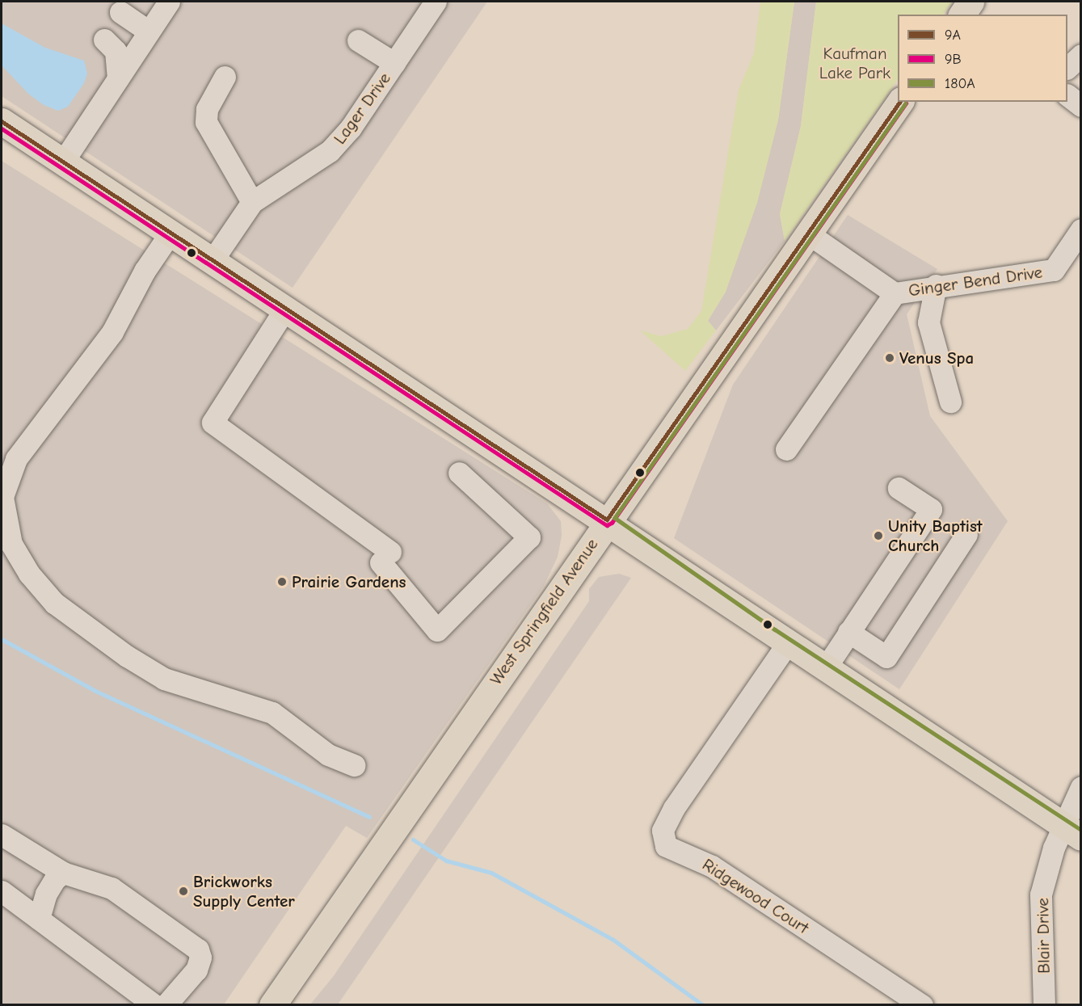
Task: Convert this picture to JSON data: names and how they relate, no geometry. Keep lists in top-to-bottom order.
{
  "streets": {
    "main road": ["West Springfield Avenue"],
    "street": [
      "Lager Drive",
      "Ginger Bend Drive",
      "Ridgewood Court",
      "Blair Drive"
    ]
  },
  "crossings": [
    ["Ginger Bend Drive", "West Springfield Avenue"]
  ],
  "parks": ["Kaufman Lake Park"],
  "places": [
    "Venus Spa",
    "Unity Baptist Church",
    "Prairie Gardens",
    "Brickworks Supply Center"
  ],
  "lines": ["transit line 9A", "transit line 9B", "transit line 180A"],
  "legend": ["9A", "9B", "180A"]
}
